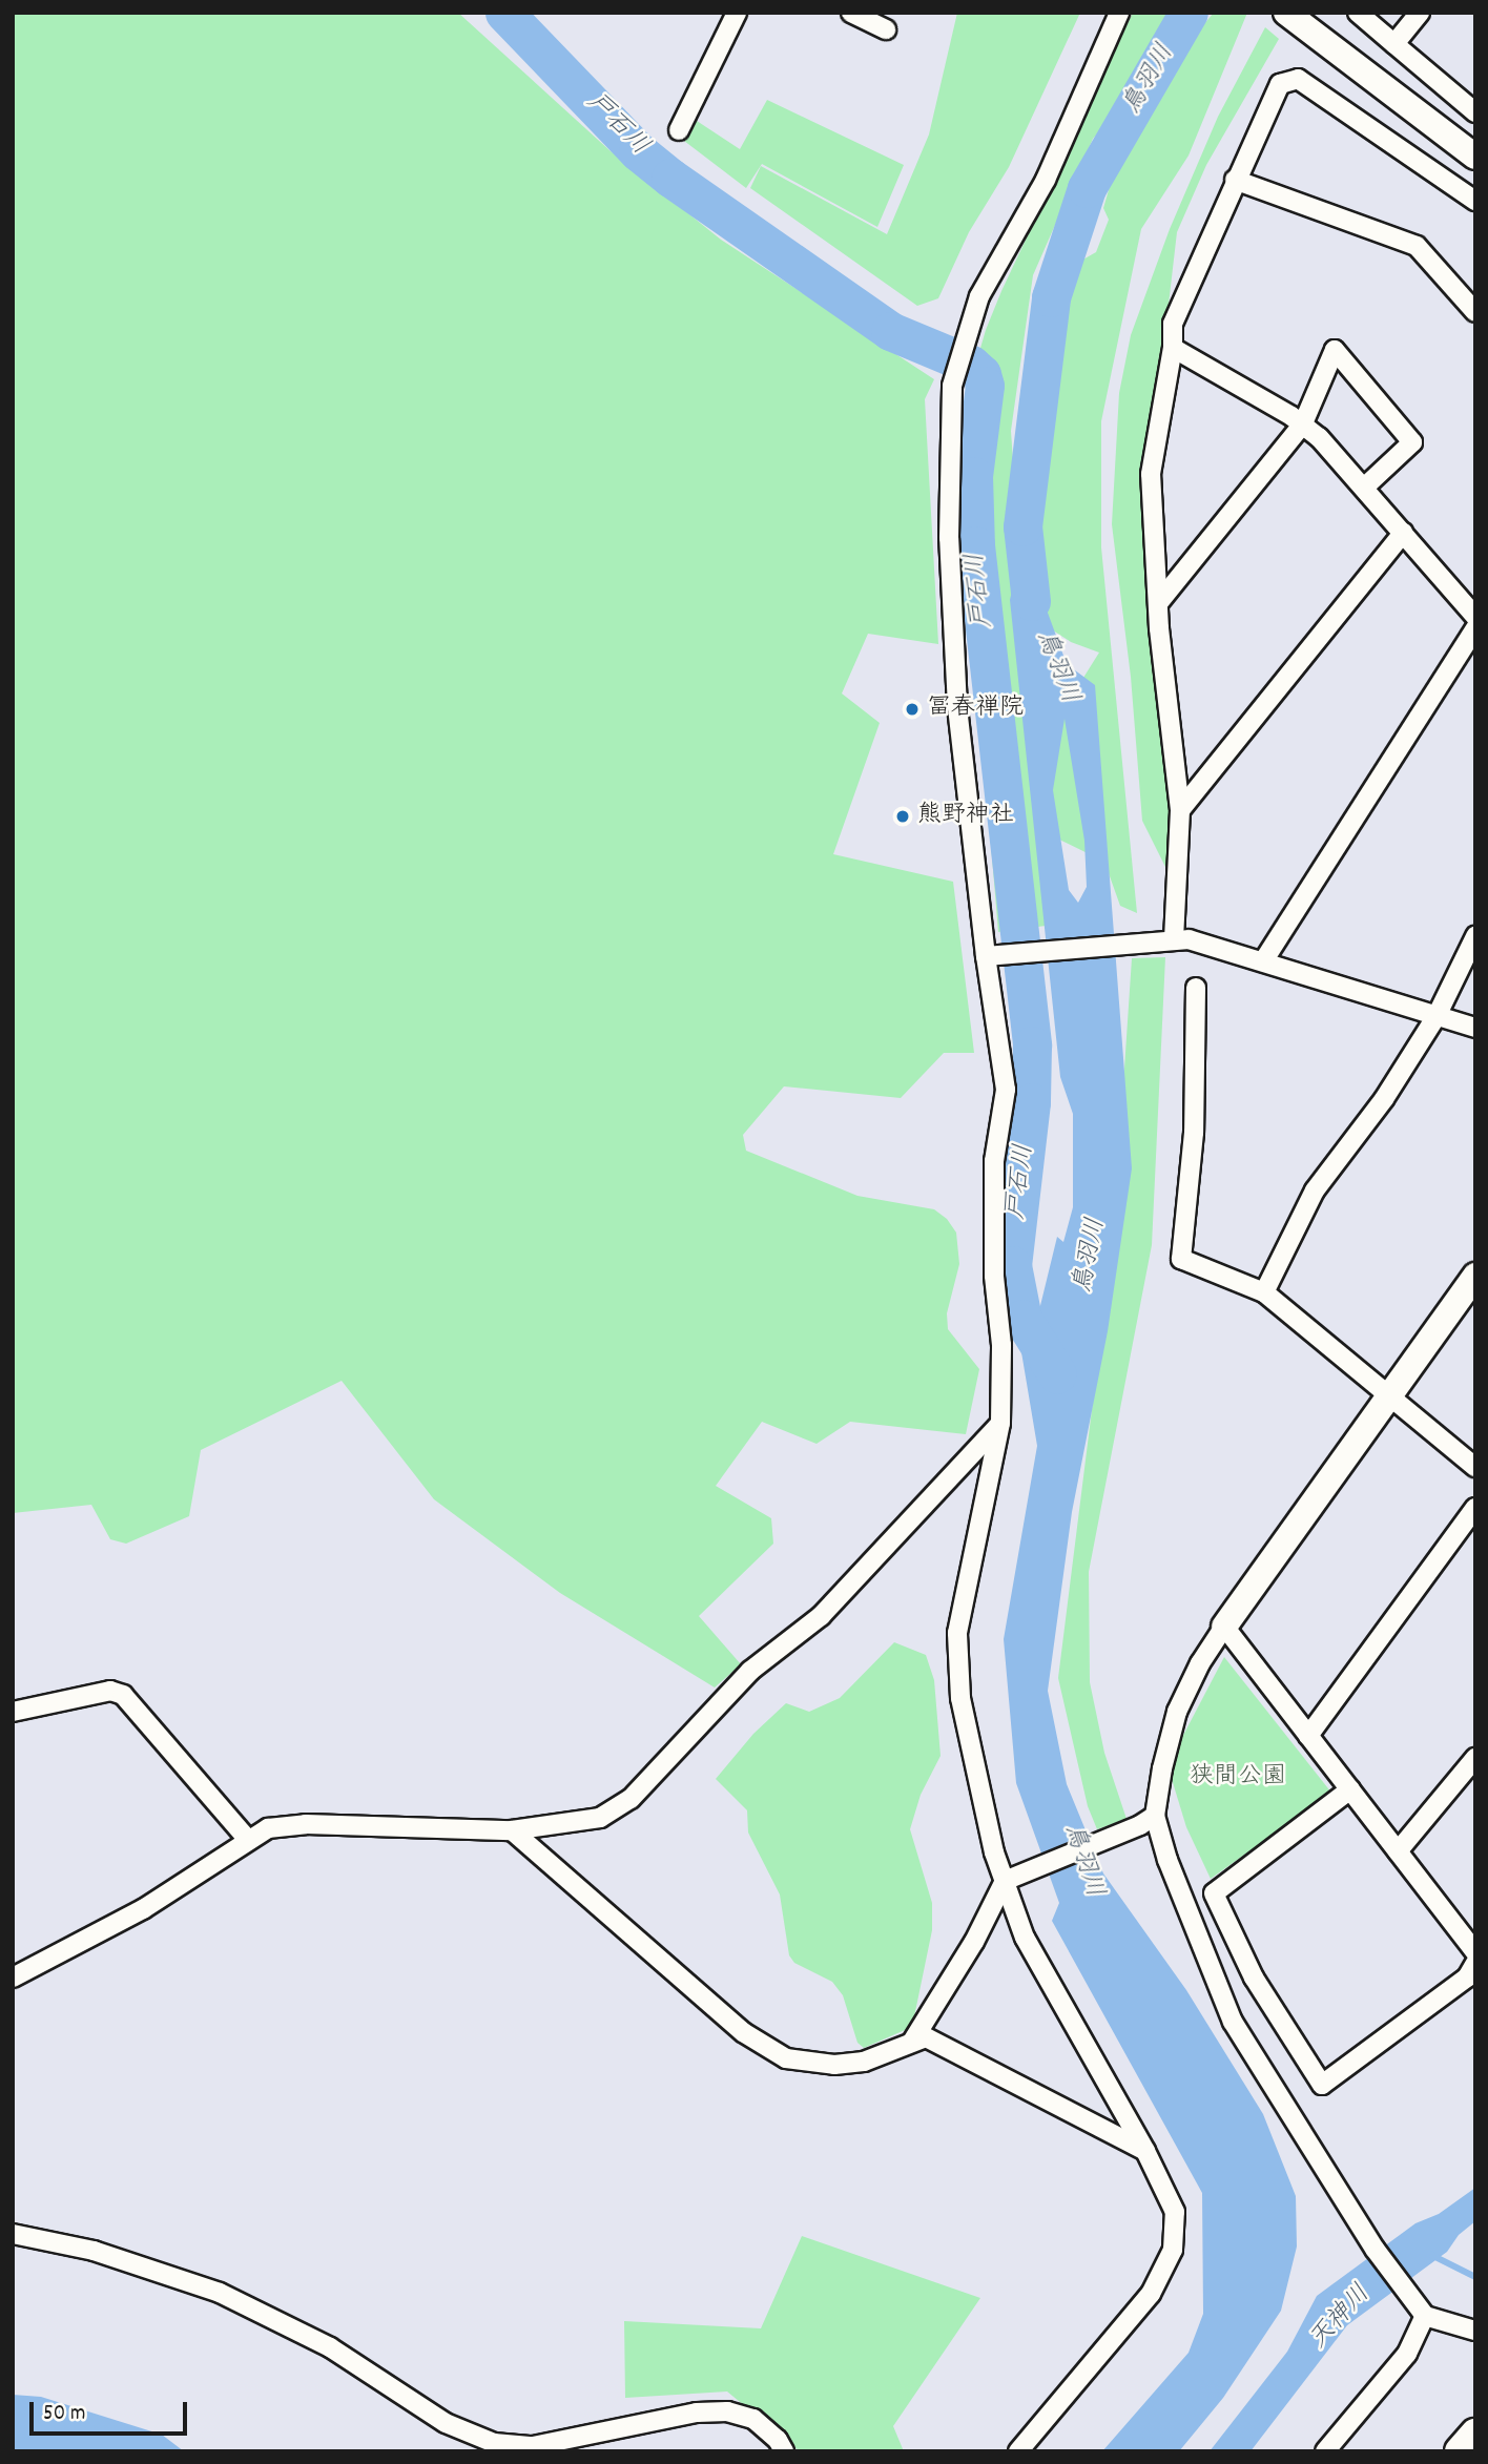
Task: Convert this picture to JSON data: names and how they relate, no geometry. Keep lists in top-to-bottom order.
{
  "water": ["鳥羽川", "戸石川", "天神川"],
  "parks": ["狭間公園"],
  "places": ["冨春禅院", "熊野神社"],
  "scale_bar": "50 m"
}
